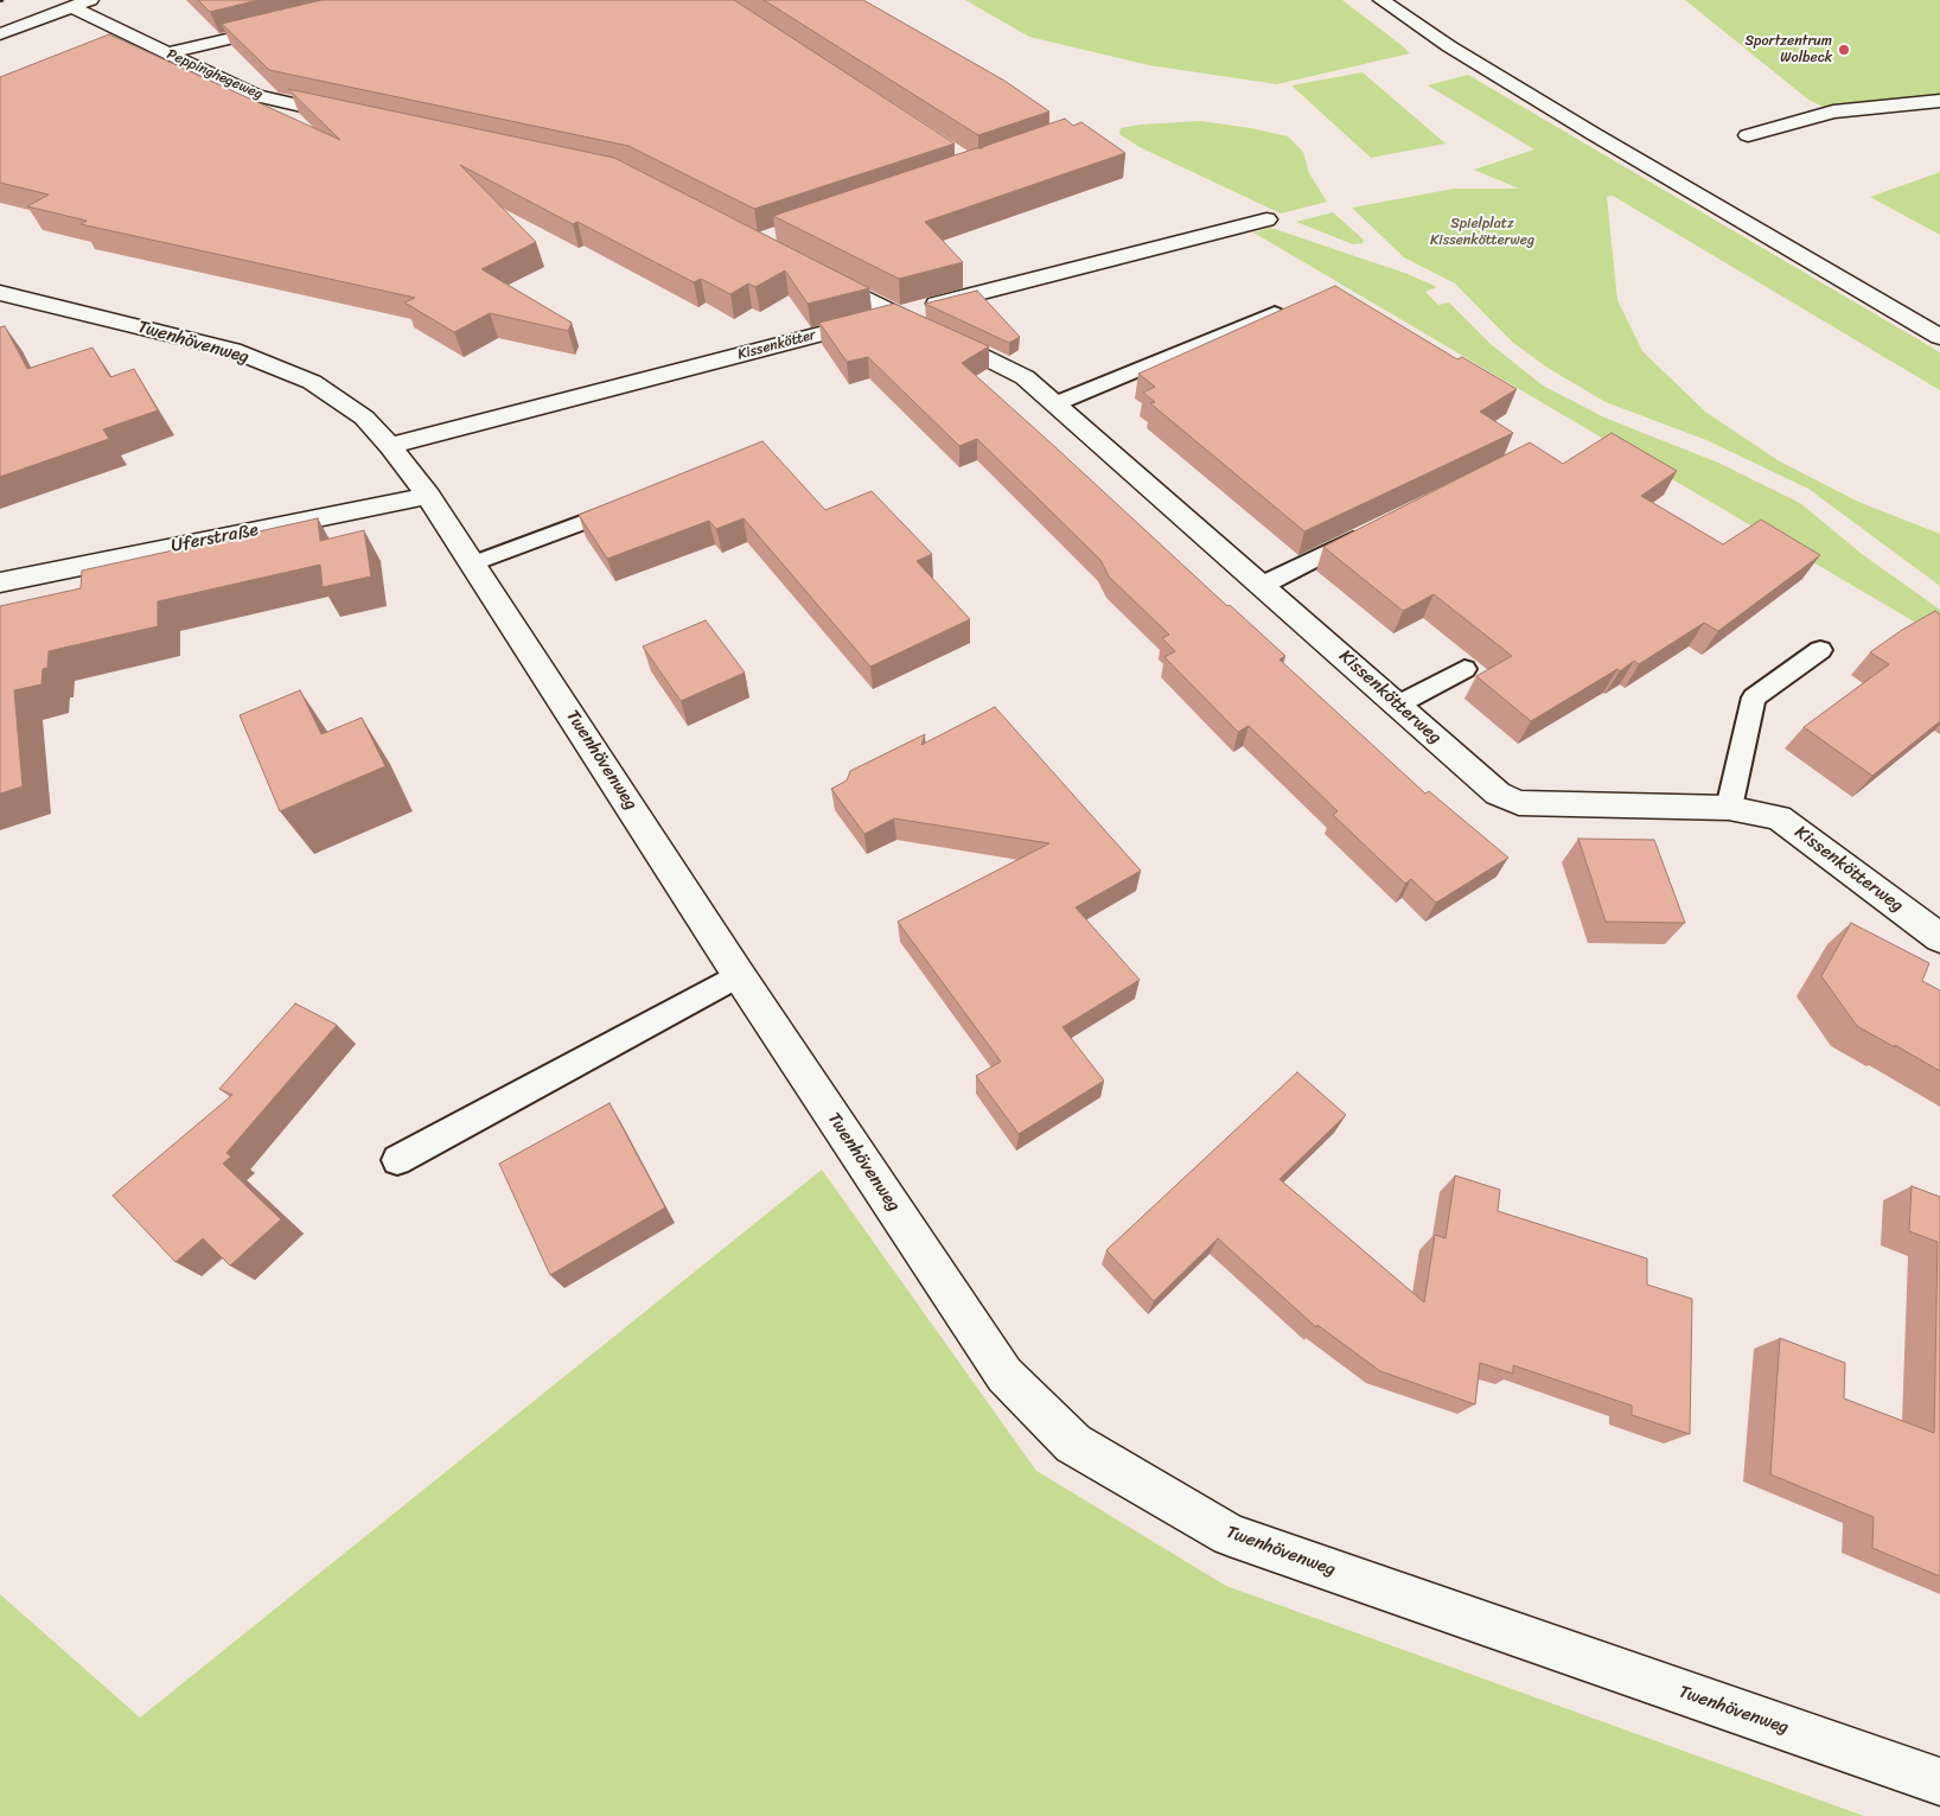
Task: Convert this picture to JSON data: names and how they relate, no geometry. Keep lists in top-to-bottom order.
{
  "streets": {
    "street": [
      "Peppinghegeweg",
      "Twenhövenweg",
      "Kissenkötter",
      "Uferstraße",
      "Kissenkötterweg"
    ]
  },
  "crossings": [
    ["Twenhövenweg", "Kissenkötter"],
    ["Twenhövenweg", "Uferstraße"],
    ["Kissenkötter", "Kissenkötterweg"]
  ],
  "parks": ["Spielplatz Kissenkötterweg"],
  "places": ["Sportzentrum Wolbeck"]
}
